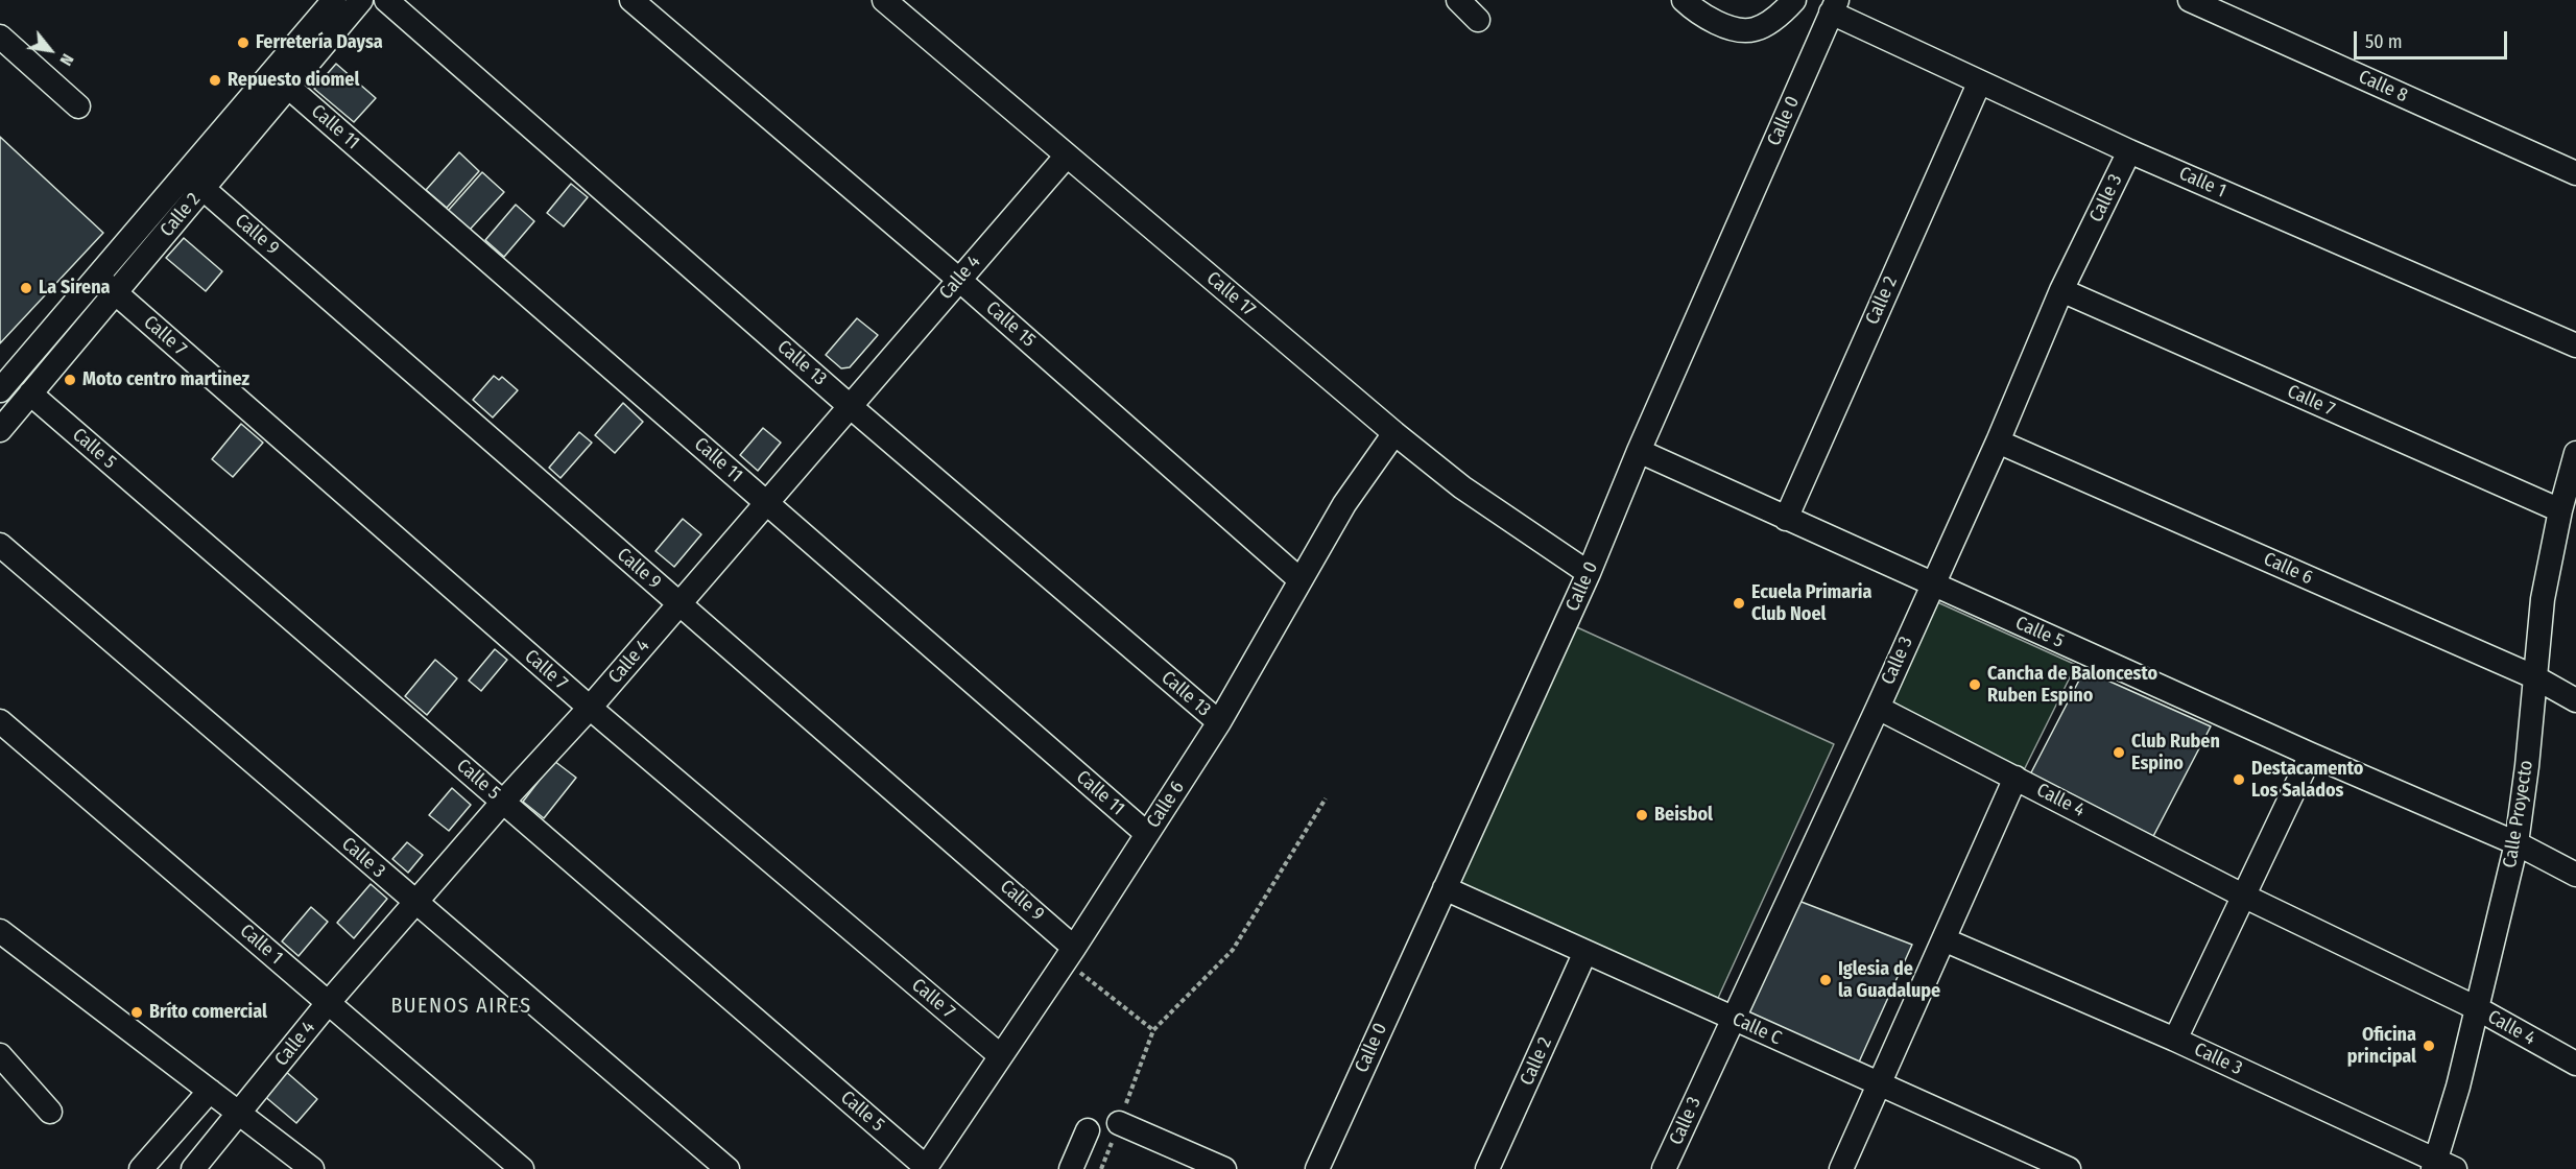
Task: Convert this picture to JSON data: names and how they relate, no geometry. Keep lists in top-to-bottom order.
{
  "streets": {
    "street": [
      "Calle 8",
      "Calle 0",
      "Calle 11",
      "Calle 1",
      "Calle 3",
      "Calle 2",
      "Calle 9",
      "Calle 4",
      "Calle 17",
      "Calle 15",
      "Calle 7",
      "Calle 13",
      "Calle 5",
      "Calle 6",
      "Calle Proyecto",
      "Calle C"
    ]
  },
  "crossings": [
    ["Calle 0", "Calle 1"],
    ["Calle 0", "Calle 17"],
    ["Calle 0", "Calle 5"],
    ["Calle 0", "Calle C"],
    ["Calle 11", "Calle 2"],
    ["Calle 11", "Calle 4"],
    ["Calle 11", "Calle 6"],
    ["Calle 1", "Calle 3"],
    ["Calle 1", "Calle 2"],
    ["Calle 1", "Calle 4"],
    ["Calle 3", "Calle 4"],
    ["Calle 3", "Calle 7"],
    ["Calle 3", "Calle 5"],
    ["Calle 3", "Calle 6"],
    ["Calle 3", "Calle Proyecto"],
    ["Calle 3", "Calle C"],
    ["Calle 2", "Calle 9"],
    ["Calle 2", "Calle 7"],
    ["Calle 2", "Calle 5"],
    ["Calle 2", "Calle C"],
    ["Calle 9", "Calle 4"],
    ["Calle 9", "Calle 6"],
    ["Calle 4", "Calle 17"],
    ["Calle 4", "Calle 15"],
    ["Calle 4", "Calle 7"],
    ["Calle 4", "Calle 13"],
    ["Calle 4", "Calle 5"],
    ["Calle 4", "Calle Proyecto"],
    ["Calle 17", "Calle 6"],
    ["Calle 15", "Calle 6"],
    ["Calle 7", "Calle 6"],
    ["Calle 7", "Calle Proyecto"],
    ["Calle 13", "Calle 6"],
    ["Calle 5", "Calle 6"],
    ["Calle 5", "Calle Proyecto"],
    ["Calle 6", "Calle Proyecto"]
  ],
  "districts": ["BUENOS AIRES"],
  "places": [
    "Ferretería Daysa",
    "Repuesto diomel",
    "La Sirena",
    "Moto centro martinez",
    "Ecuela Primaria Club Noel",
    "Cancha de Baloncesto Ruben Espino",
    "Club Ruben Espino",
    "Destacamento Los Salados",
    "Beisbol",
    "Iglesia de la Guadalupe",
    "Bríto comercial",
    "Oficina principal"
  ],
  "scale_bar": "50 m",
  "north": "bottom right"
}
